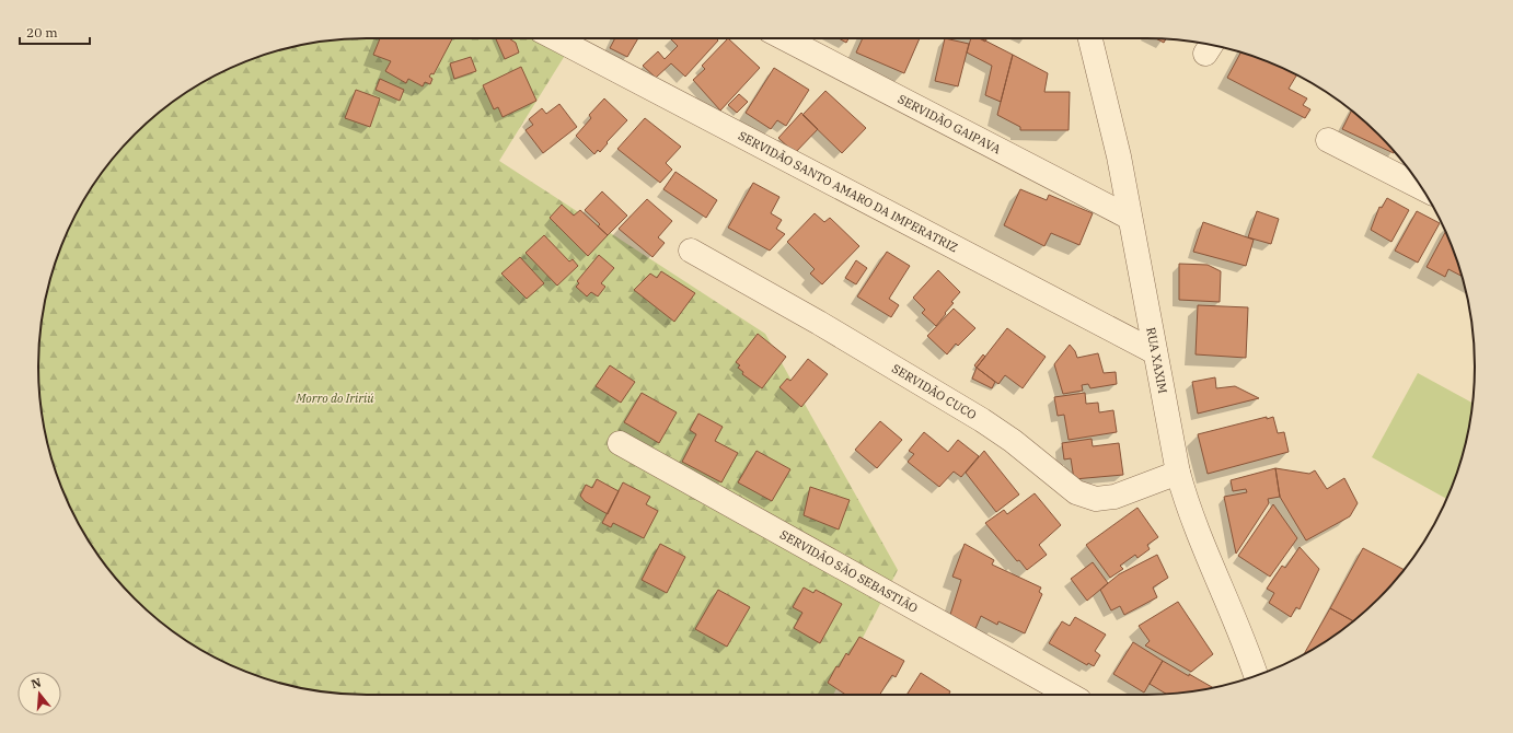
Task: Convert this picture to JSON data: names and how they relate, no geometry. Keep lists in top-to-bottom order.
{
  "streets": {
    "street": [
      "SERVIDÃO GAIPAVA",
      "SERVIDÃO SANTO AMARO DA IMPERATRIZ",
      "RUA XAXIM",
      "SERVIDÃO CUCO",
      "SERVIDÃO SÃO SEBASTIÃO"
    ]
  },
  "crossings": [
    ["SERVIDÃO GAIPAVA", "RUA XAXIM"],
    ["SERVIDÃO SANTO AMARO DA IMPERATRIZ", "RUA XAXIM"],
    ["RUA XAXIM", "SERVIDÃO CUCO"]
  ],
  "parks": ["Morro do Iririú"],
  "scale_bar": "20 m",
  "north": "top"
}
